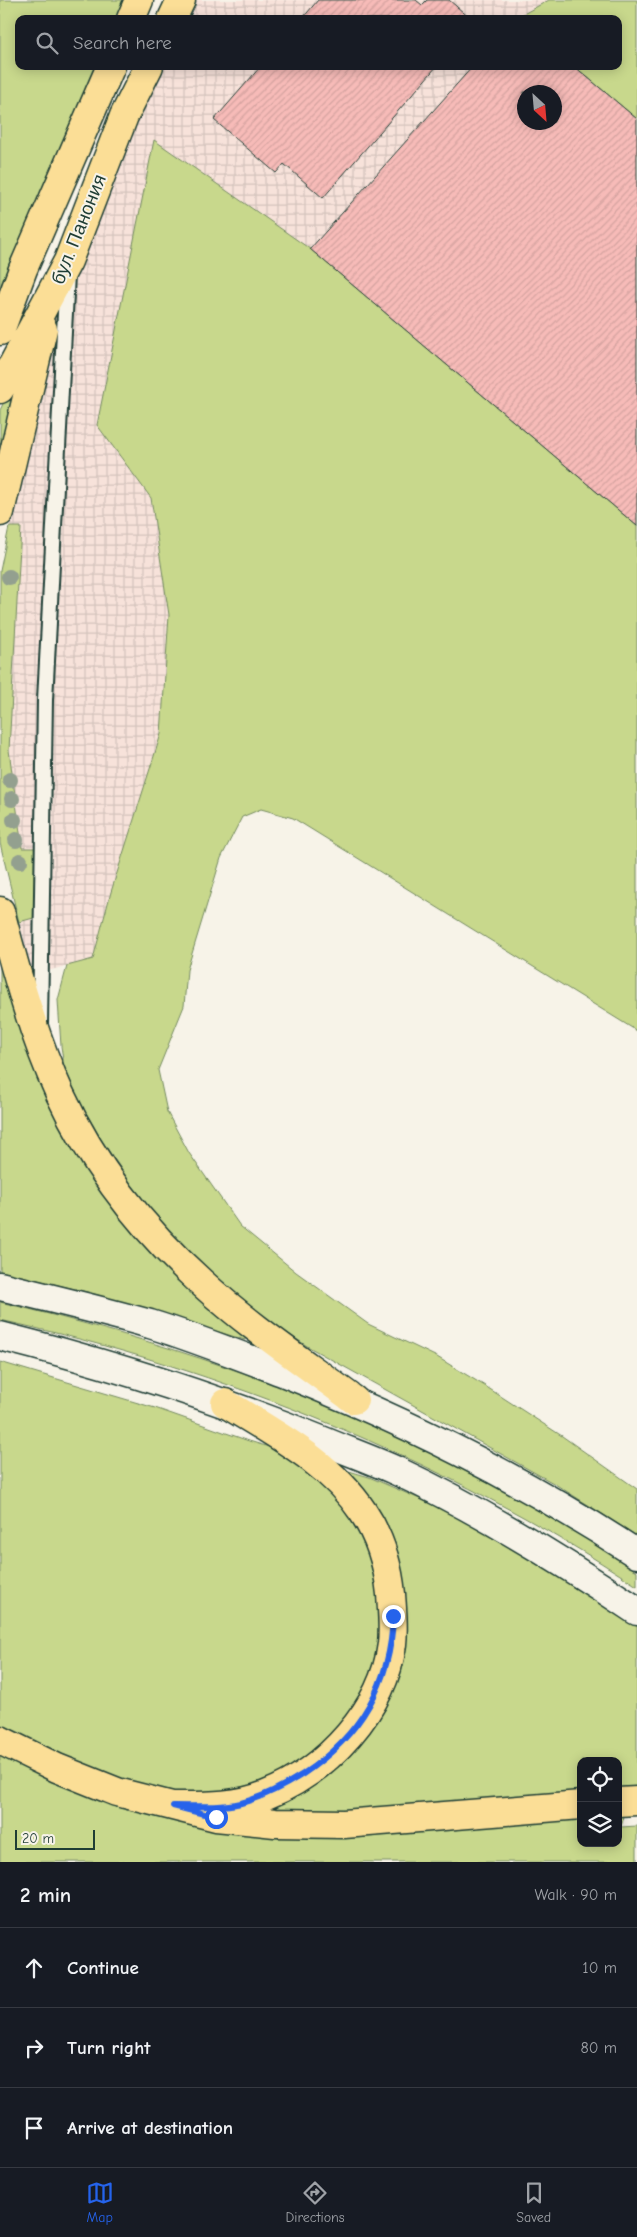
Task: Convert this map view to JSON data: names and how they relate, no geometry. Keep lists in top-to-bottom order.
{
  "streets": {
    "main road": ["бул. Панония"]
  },
  "scale_bar": "20 m",
  "north": "bottom right",
  "page": {
    "search": "Search here",
    "scale": "20 m",
    "heading": ["2 min", "Walk · 90 m"],
    "list": [
      ["Continue", "10 m"],
      ["Turn right", "80 m"],
      "Arrive at destination"
    ],
    "nav": ["Map", "Directions", "Saved"]
  }
}
